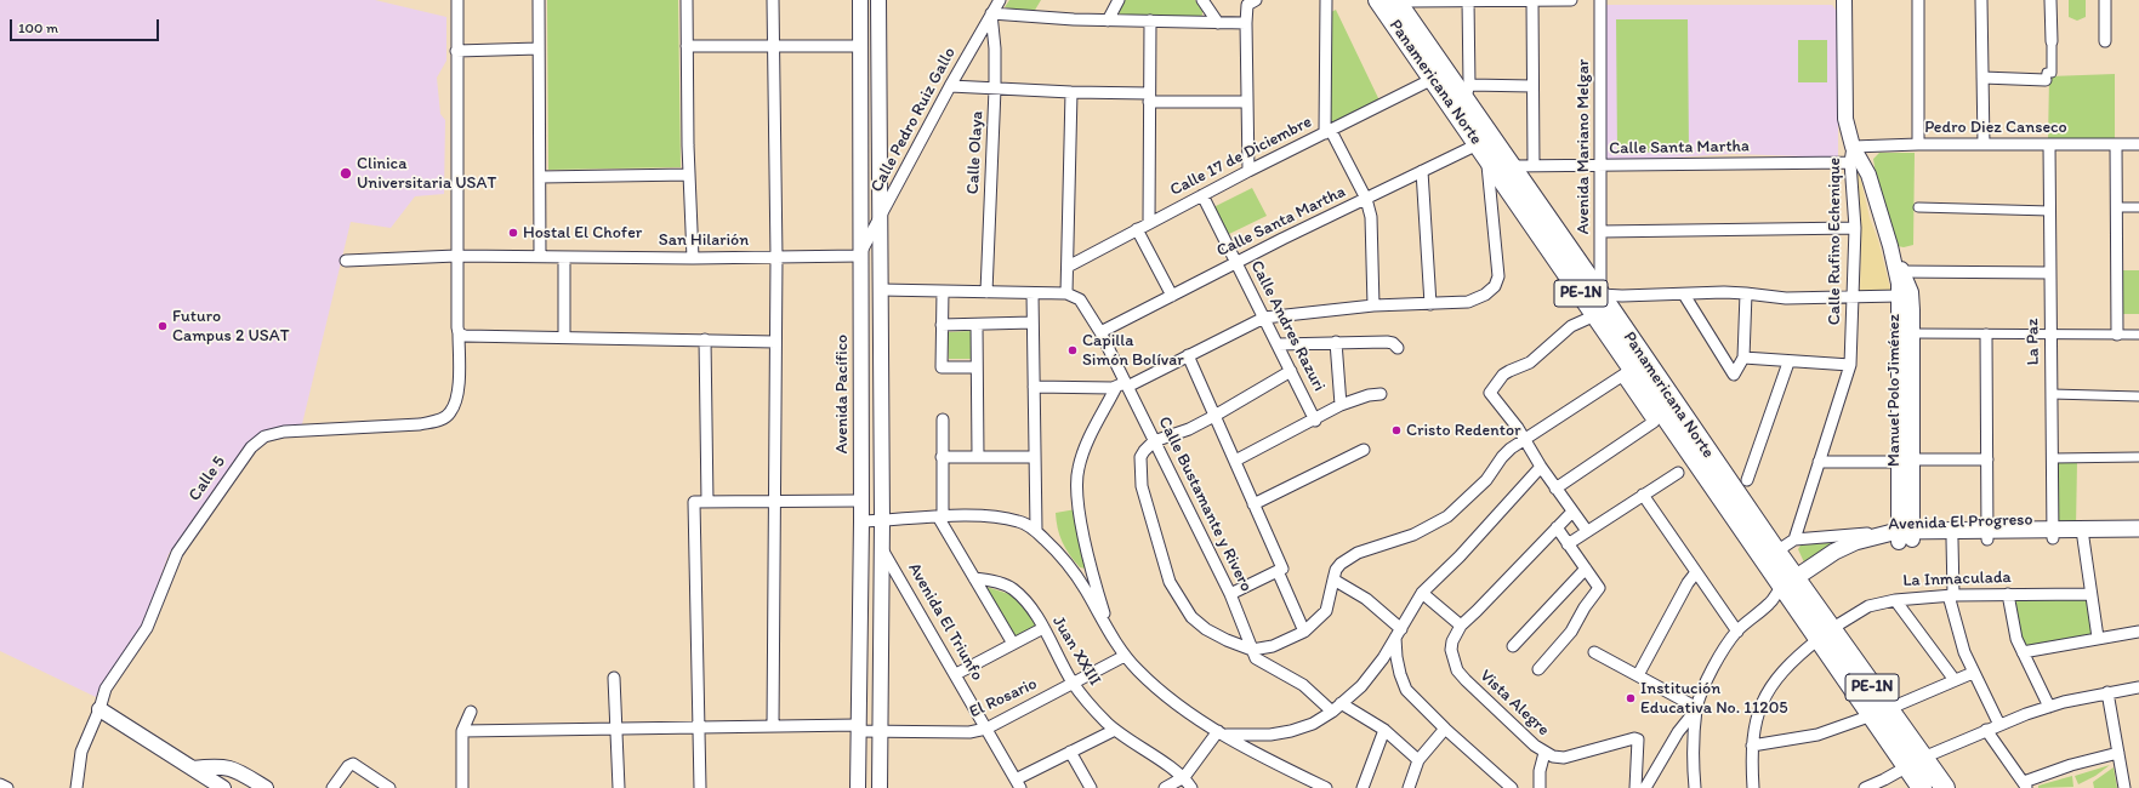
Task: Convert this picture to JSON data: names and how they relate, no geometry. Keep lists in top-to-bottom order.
{
  "streets": {
    "highway": ["Panamericana Norte", "PE-1N"],
    "main road": ["Avenida El Progreso"],
    "street": [
      "Calle Pedro Ruiz Gallo",
      "Pedro Diez Canseco",
      "Avenida Mariano Melgar",
      "Calle Santa Martha",
      "Calle Olaya",
      "Calle 17 de Diciembre",
      "San Hilarión",
      "Calle Rufino Echenique",
      "Calle Andres Razuri",
      "La Paz",
      "Manuel Polo Jiménez",
      "Avenida Pacífico",
      "Calle 5",
      "Calle Bustamante y Rivero",
      "La Inmaculada",
      "Avenida El Triunfo",
      "Juan XXIII",
      "El Rosario",
      "Vista Alegre"
    ]
  },
  "crossings": [
    ["Panamericana Norte", "Avenida Mariano Melgar"],
    ["Panamericana Norte", "Calle Santa Martha"],
    ["Panamericana Norte", "Calle 17 de Diciembre"],
    ["Panamericana Norte", "Avenida El Progreso"],
    ["Panamericana Norte", "La Inmaculada"],
    ["Calle Pedro Ruiz Gallo", "Calle Olaya"],
    ["Calle Pedro Ruiz Gallo", "San Hilarión"],
    ["Calle Pedro Ruiz Gallo", "Avenida Pacífico"],
    ["Pedro Diez Canseco", "Calle Rufino Echenique"],
    ["Pedro Diez Canseco", "La Paz"],
    ["Pedro Diez Canseco", "Manuel Polo Jiménez"],
    ["Avenida Mariano Melgar", "Calle Santa Martha"],
    ["Calle Santa Martha", "Calle Rufino Echenique"],
    ["Calle Santa Martha", "Calle Andres Razuri"],
    ["Calle Santa Martha", "Calle Bustamante y Rivero"],
    ["Calle 17 de Diciembre", "Calle Andres Razuri"],
    ["San Hilarión", "Avenida Pacífico"],
    ["San Hilarión", "Calle 5"],
    ["Calle Rufino Echenique", "Manuel Polo Jiménez"],
    ["Calle Rufino Echenique", "Avenida El Progreso"],
    ["La Paz", "Avenida El Progreso"],
    ["Manuel Polo Jiménez", "Avenida El Progreso"],
    ["Avenida Pacífico", "El Rosario"],
    ["Avenida El Triunfo", "El Rosario"],
    ["Juan XXIII", "El Rosario"]
  ],
  "places": [
    "Clinica Universitaria USAT",
    "Hostal El Chofer",
    "Futuro Campus 2 USAT",
    "Capilla Simón Bolívar",
    "Cristo Redentor",
    "Institución Educativa No. 11205"
  ],
  "scale_bar": "100 m"
}
